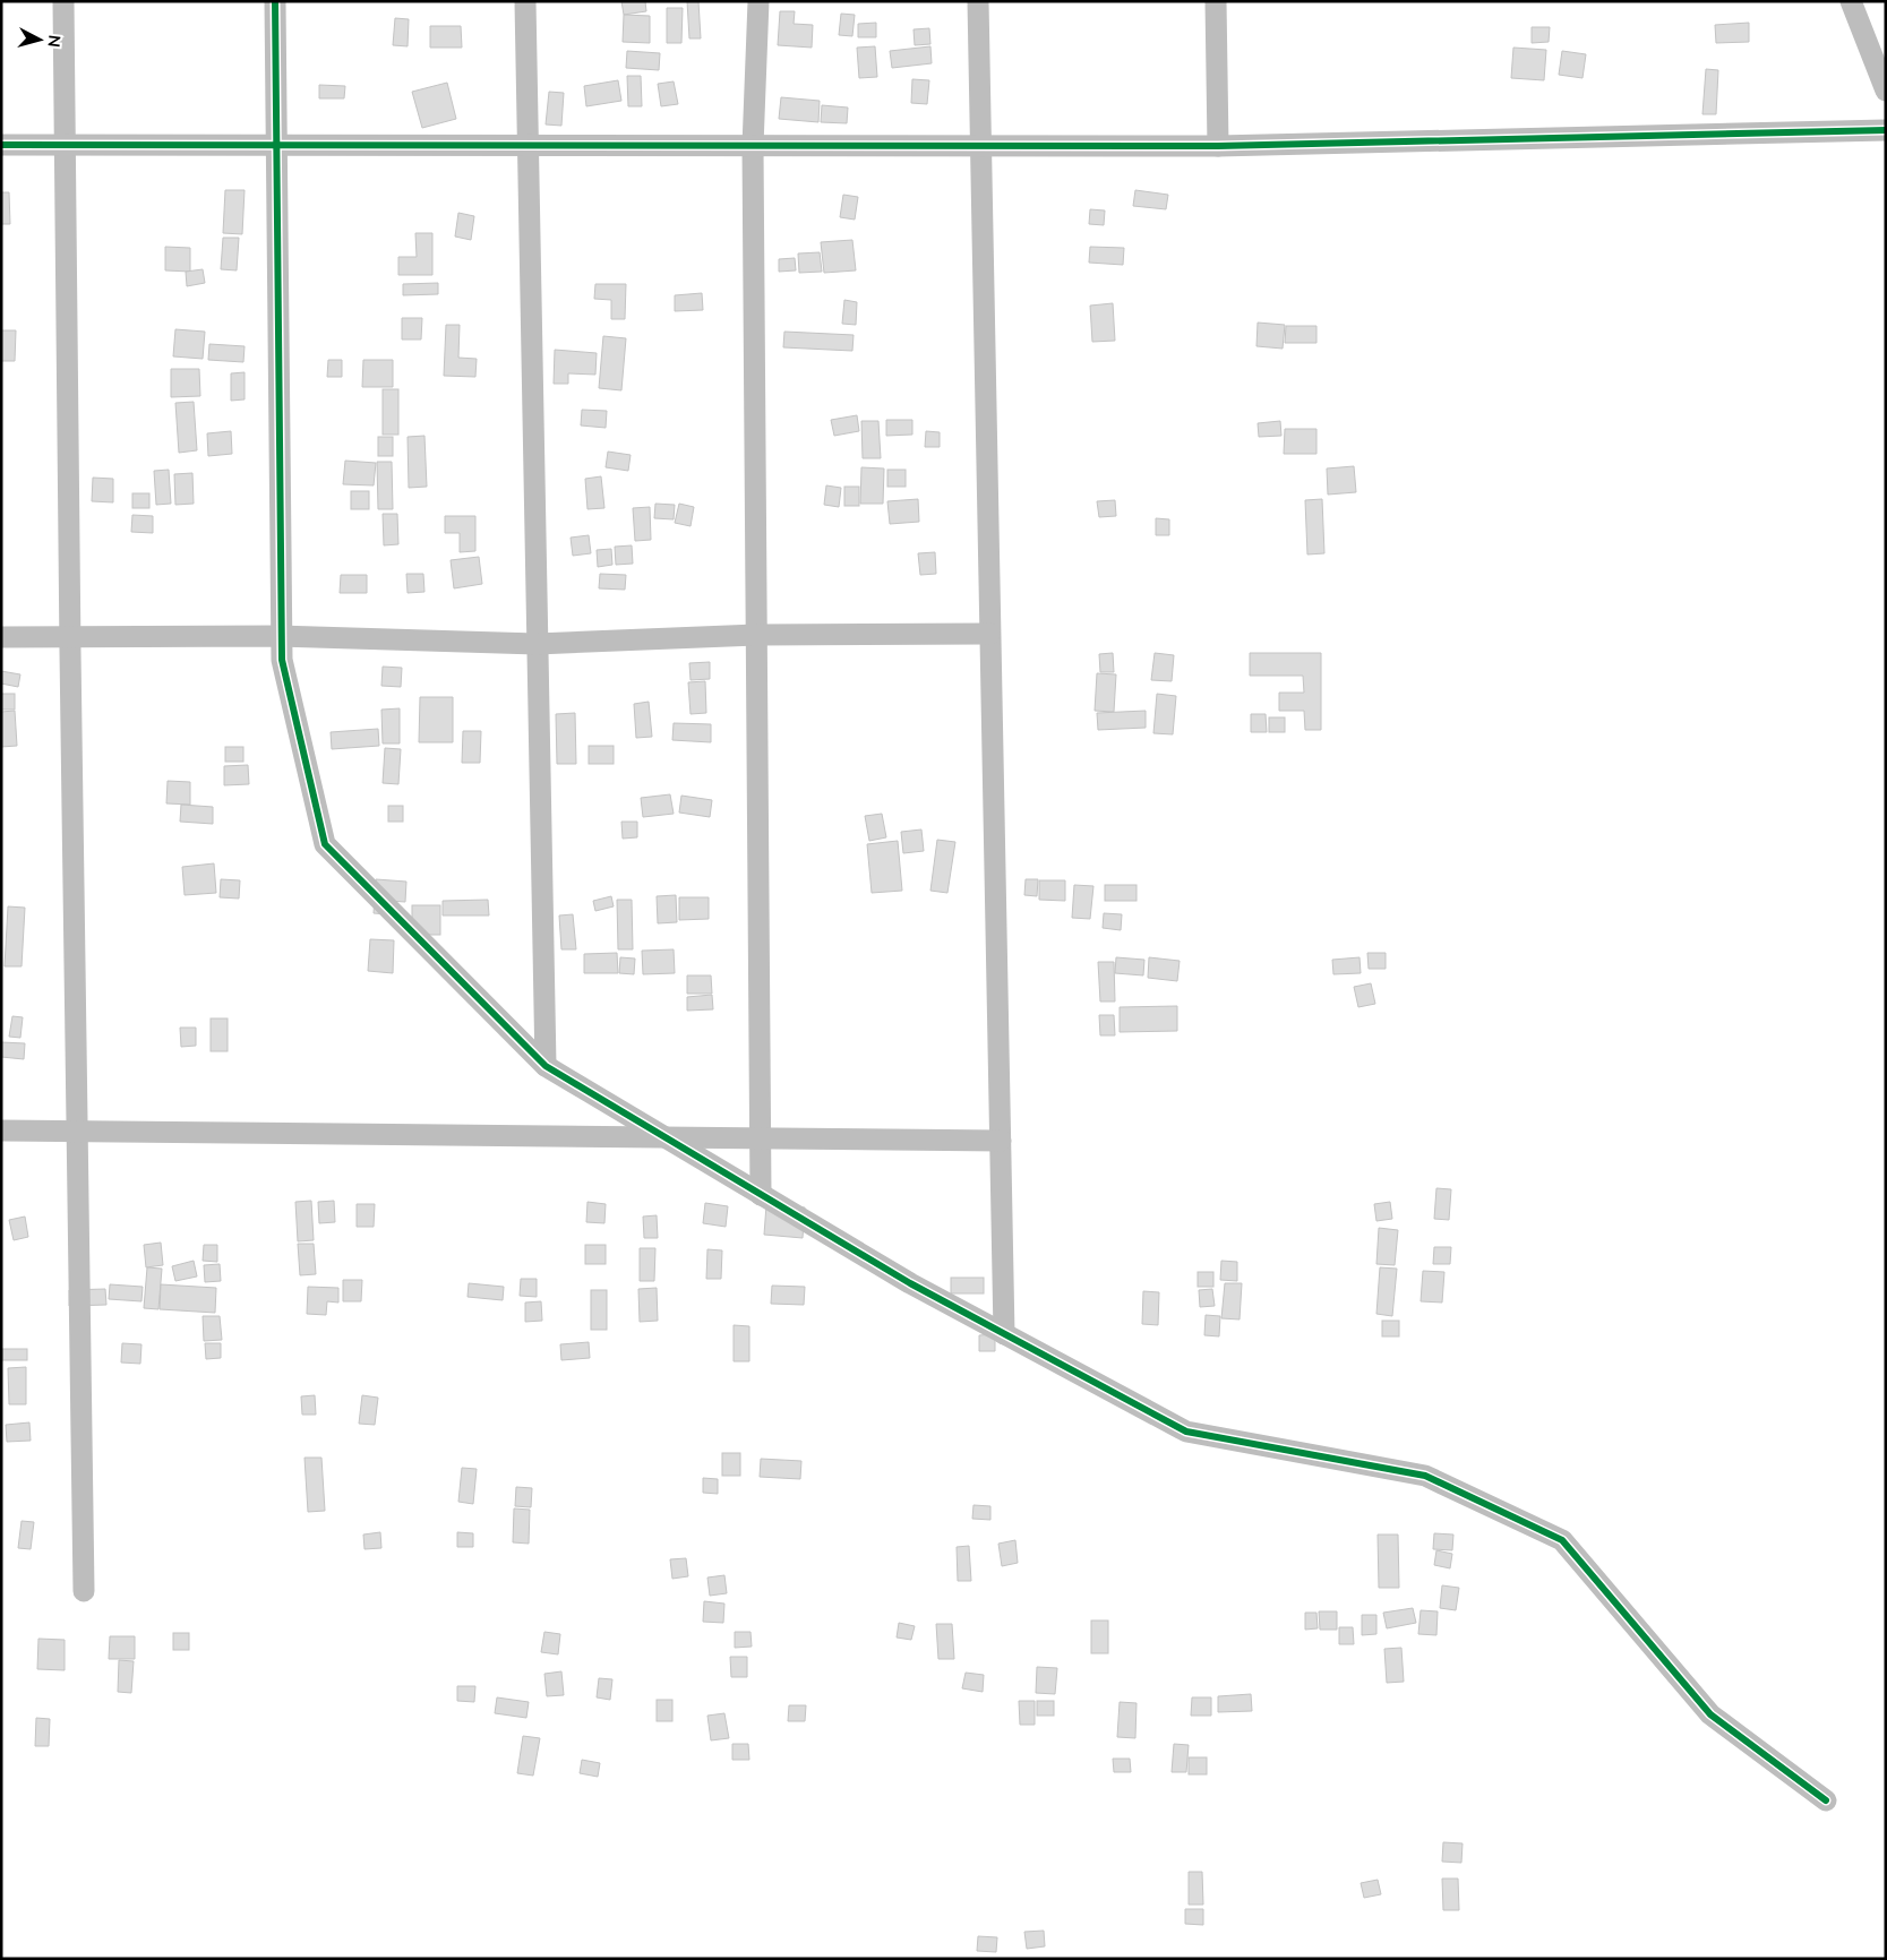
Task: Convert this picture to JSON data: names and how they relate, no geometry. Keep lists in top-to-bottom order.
{
  "north": "right"
}
